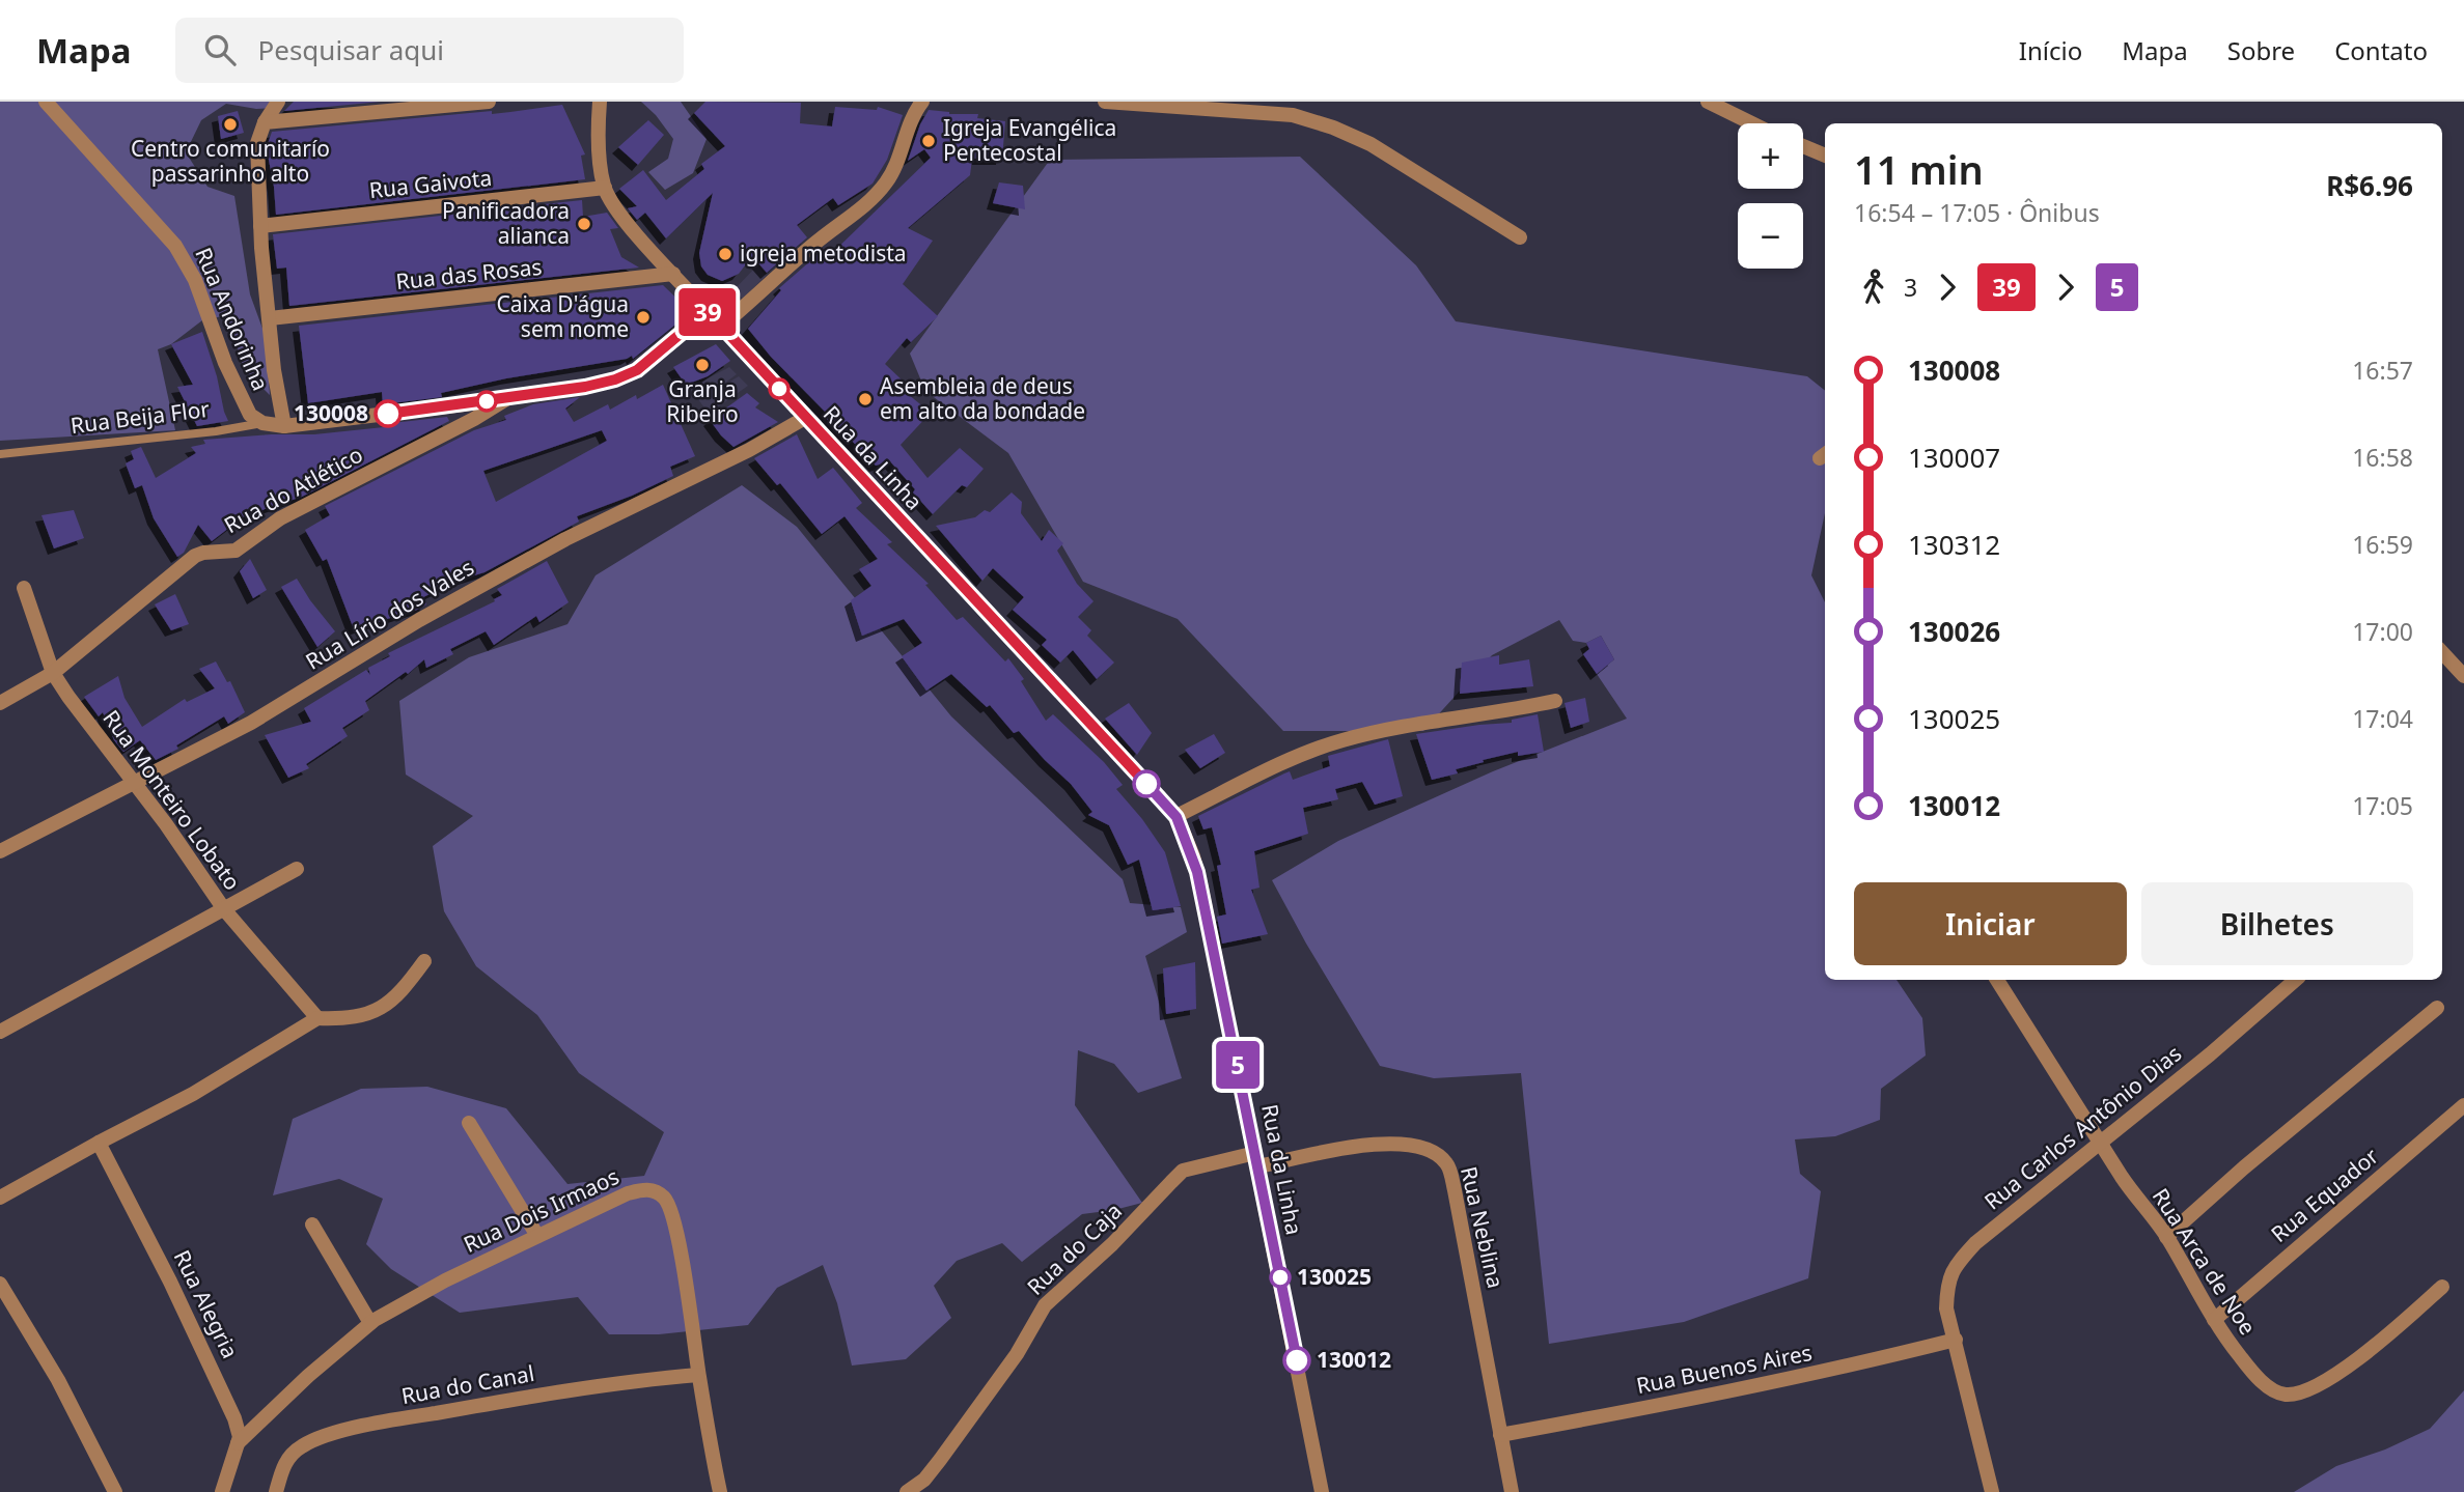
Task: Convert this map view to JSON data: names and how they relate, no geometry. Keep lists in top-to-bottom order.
{
  "streets": {
    "street": [
      "Rua Gaivota",
      "Rua das Rosas",
      "Rua Andorinha",
      "Rua Beija Flor",
      "Rua da Linha",
      "Rua do Atlético",
      "Rua Lírio dos Vales",
      "Rua Monteiro Lobato",
      "Rua Carlos Antônio Dias",
      "Rua Equador",
      "Rua Dois Irmaos",
      "Rua Neblina",
      "Rua do Caja",
      "Rua Arca de Noe",
      "Rua Alegria",
      "Rua Buenos Aires",
      "Rua do Canal"
    ]
  },
  "crossings": [
    ["Rua Gaivota", "Rua da Linha"],
    ["Rua das Rosas", "Rua da Linha"],
    ["Rua Andorinha", "Rua Beija Flor"],
    ["Rua da Linha", "Rua Lírio dos Vales"],
    ["Rua da Linha", "Rua Neblina"],
    ["Rua da Linha", "Rua do Caja"],
    ["Rua do Atlético", "Rua Monteiro Lobato"],
    ["Rua Lírio dos Vales", "Rua Monteiro Lobato"],
    ["Rua Carlos Antônio Dias", "Rua Arca de Noe"],
    ["Rua Carlos Antônio Dias", "Rua Buenos Aires"],
    ["Rua Equador", "Rua Arca de Noe"],
    ["Rua Dois Irmaos", "Rua Alegria"],
    ["Rua Dois Irmaos", "Rua do Canal"],
    ["Rua Neblina", "Rua do Caja"],
    ["Rua Neblina", "Rua Buenos Aires"]
  ],
  "places": [
    "Centro comunitarío passarinho alto",
    "Igreja Evangélica Pentecostal",
    "Panificadora alianca",
    "igreja metodista",
    "Caixa D'água sem nome",
    "Granja Ribeiro",
    "Asembleia de deus em alto da bondade",
    "130008",
    "130025",
    "130012"
  ],
  "lines": ["bus line 39", "bus line 5"],
  "page": {
    "header": "Mapa",
    "search": "Pesquisar aqui",
    "nav": [
      "Início",
      "Mapa",
      "Sobre",
      "Contato"
    ],
    "on_map": ["39", "5"],
    "map_buttons": ["+", "−"],
    "heading": ["11 min", "16:54 – 17:05 · Ônibus", "R$6.96"],
    "legs": ["3", "39", "5"],
    "list": [
      {
        "name": "130008",
        "value": "16:57"
      },
      {
        "name": "130007",
        "value": "16:58"
      },
      {
        "name": "130312",
        "value": "16:59"
      },
      {
        "name": "130026",
        "value": "17:00"
      },
      {
        "name": "130025",
        "value": "17:04"
      },
      {
        "name": "130012",
        "value": "17:05"
      }
    ],
    "buttons": ["Iniciar", "Bilhetes"]
  }
}
